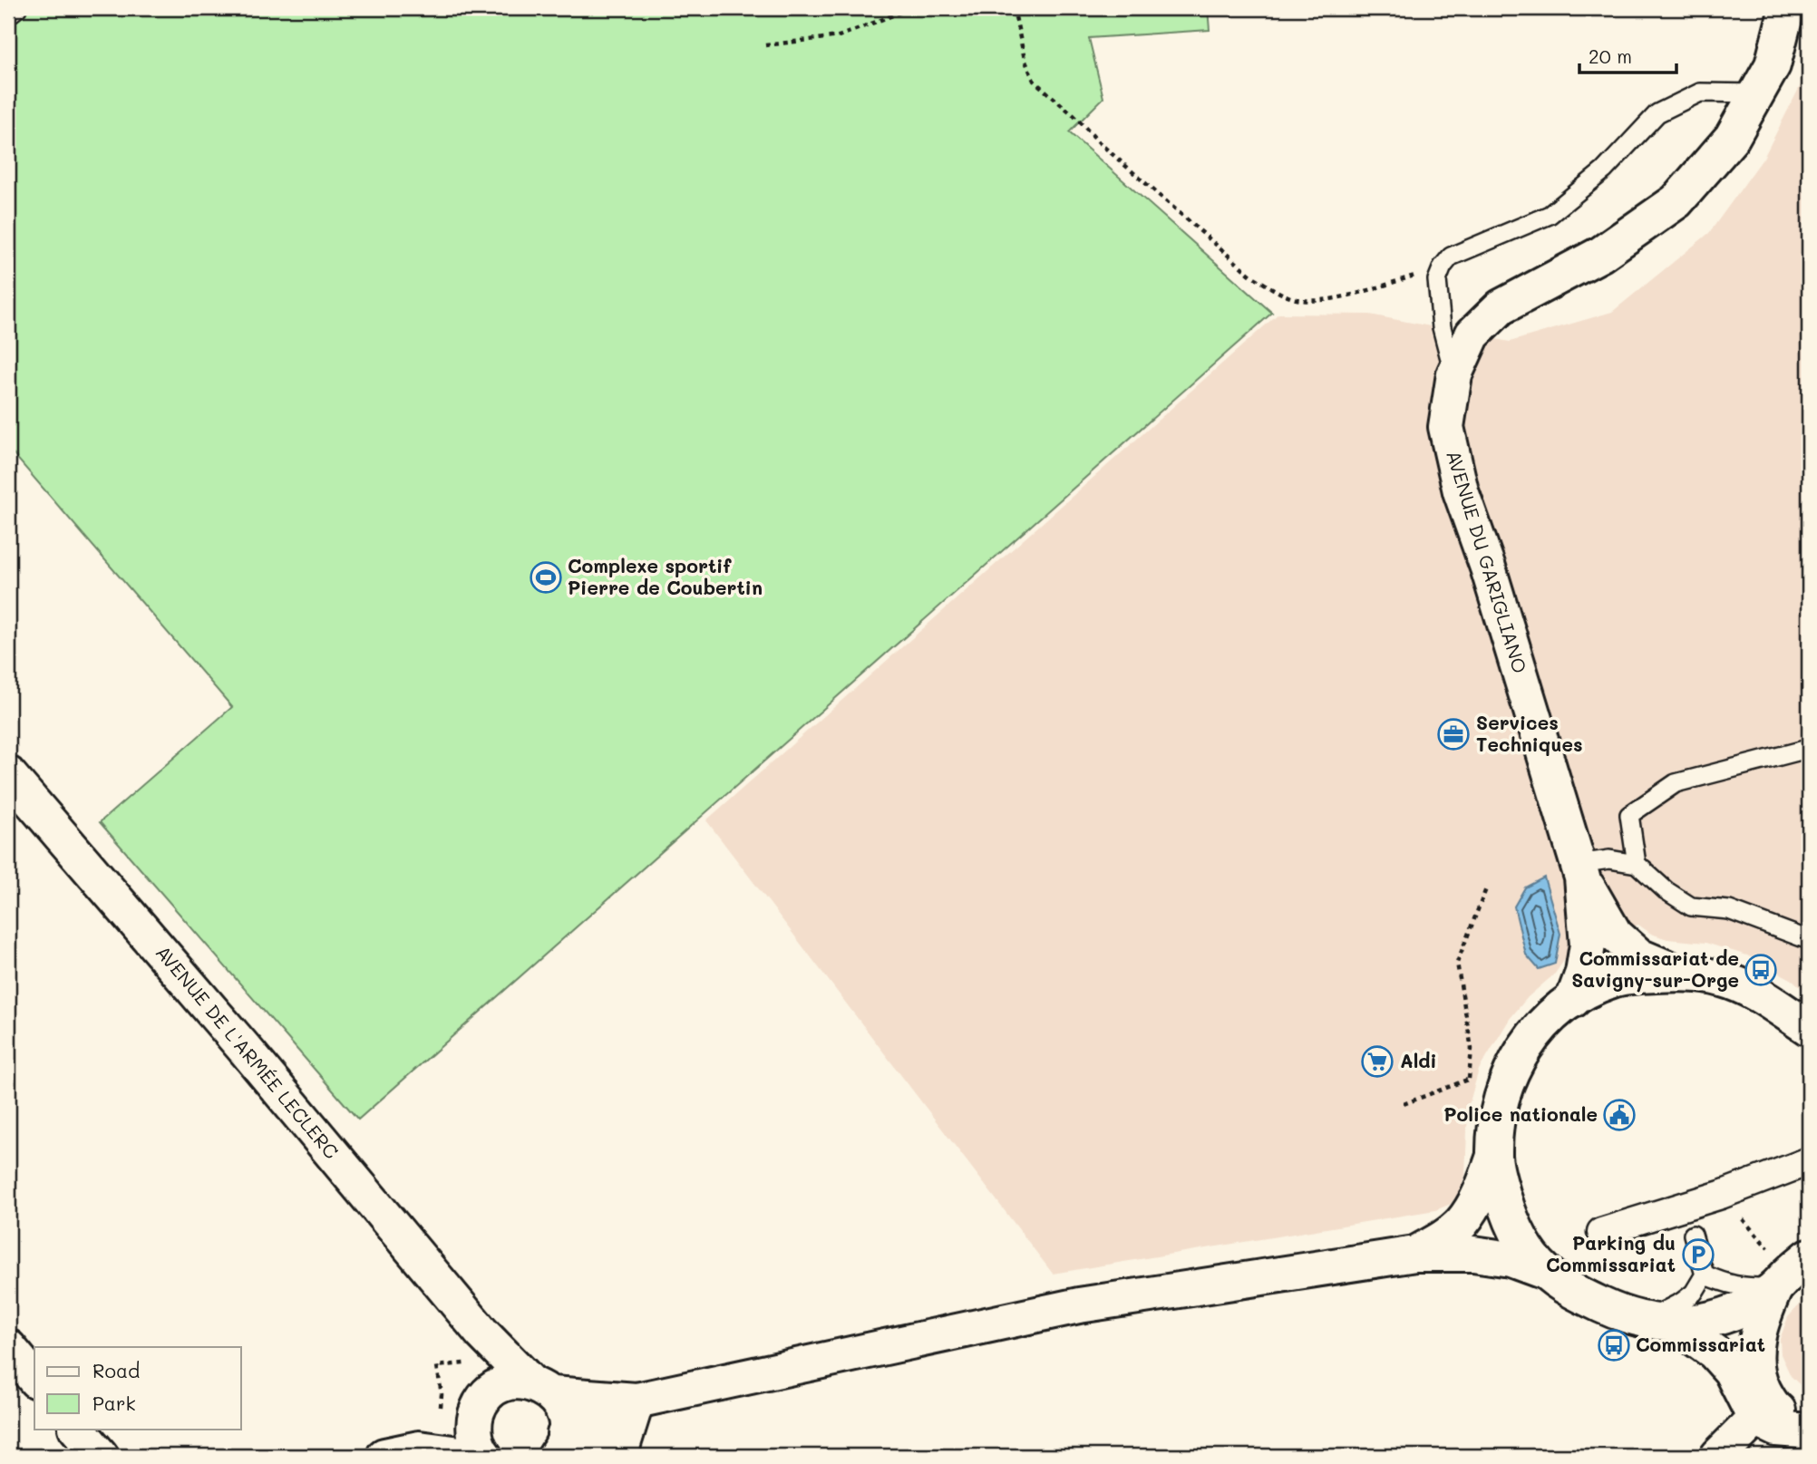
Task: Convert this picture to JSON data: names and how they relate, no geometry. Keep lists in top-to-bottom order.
{
  "streets": {
    "street": ["AVENUE DU GARIGLIANO", "AVENUE DE L'ARMÉE LECLERC"]
  },
  "places": {
    "sports": ["Complexe sportif Pierre de Coubertin"],
    "office": ["Services Techniques"],
    "bus stop": ["Commissariat de Savigny-sur-Orge", "Commissariat"],
    "supermarket": ["Aldi"],
    "public building": ["Police nationale"],
    "parking": ["Parking du Commissariat"]
  },
  "legend": ["Road", "Park"],
  "scale_bar": "20 m"
}
